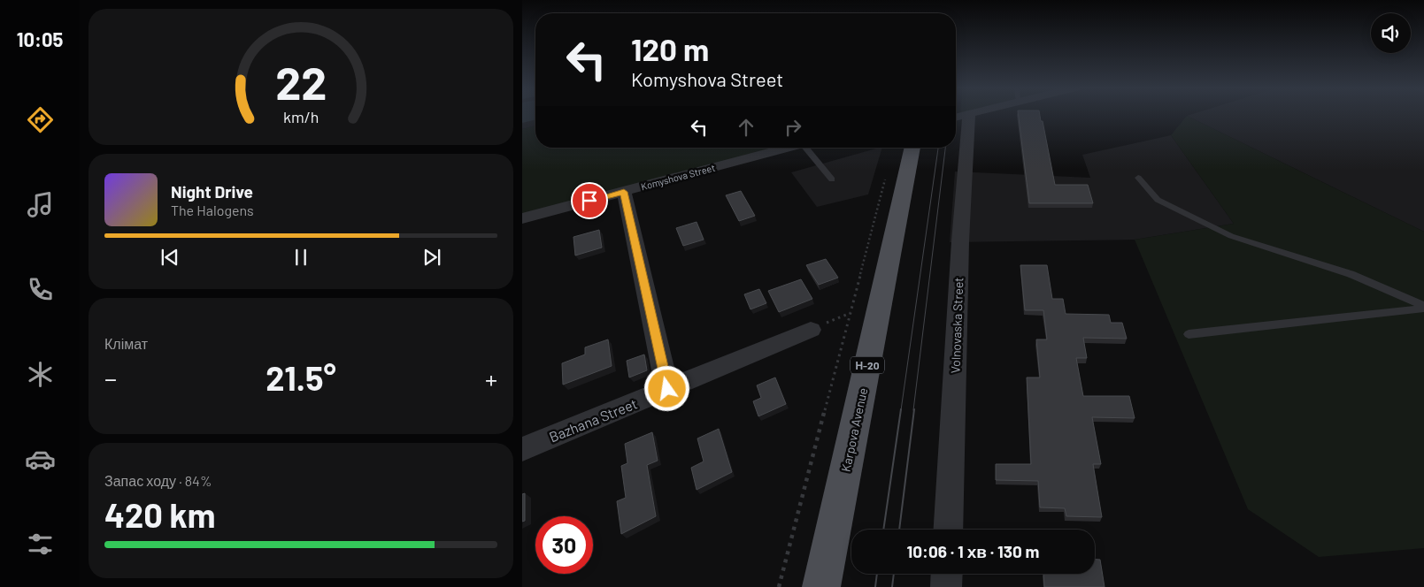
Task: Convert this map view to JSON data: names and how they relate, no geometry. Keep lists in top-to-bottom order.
{
  "streets": {
    "main road": ["Н-20", "Karpova Avenue"],
    "street": ["Komyshova Street", "Volnovaska Street", "Bazhana Street"]
  },
  "page": {
    "tabs": "10:05",
    "turn": ["120 m", "Komyshova Street"],
    "song": ["Night Drive", "The Halogens"],
    "tile": [
      "Клімат",
      ["Запас ходу · 84%", "420 km"]
    ],
    "heat": ["−", "21.5°", "+"],
    "limit": "30",
    "trip": "10:06 · 1 хв · 130 m",
    "gauge": ["22", "km/h"]
  }
}
